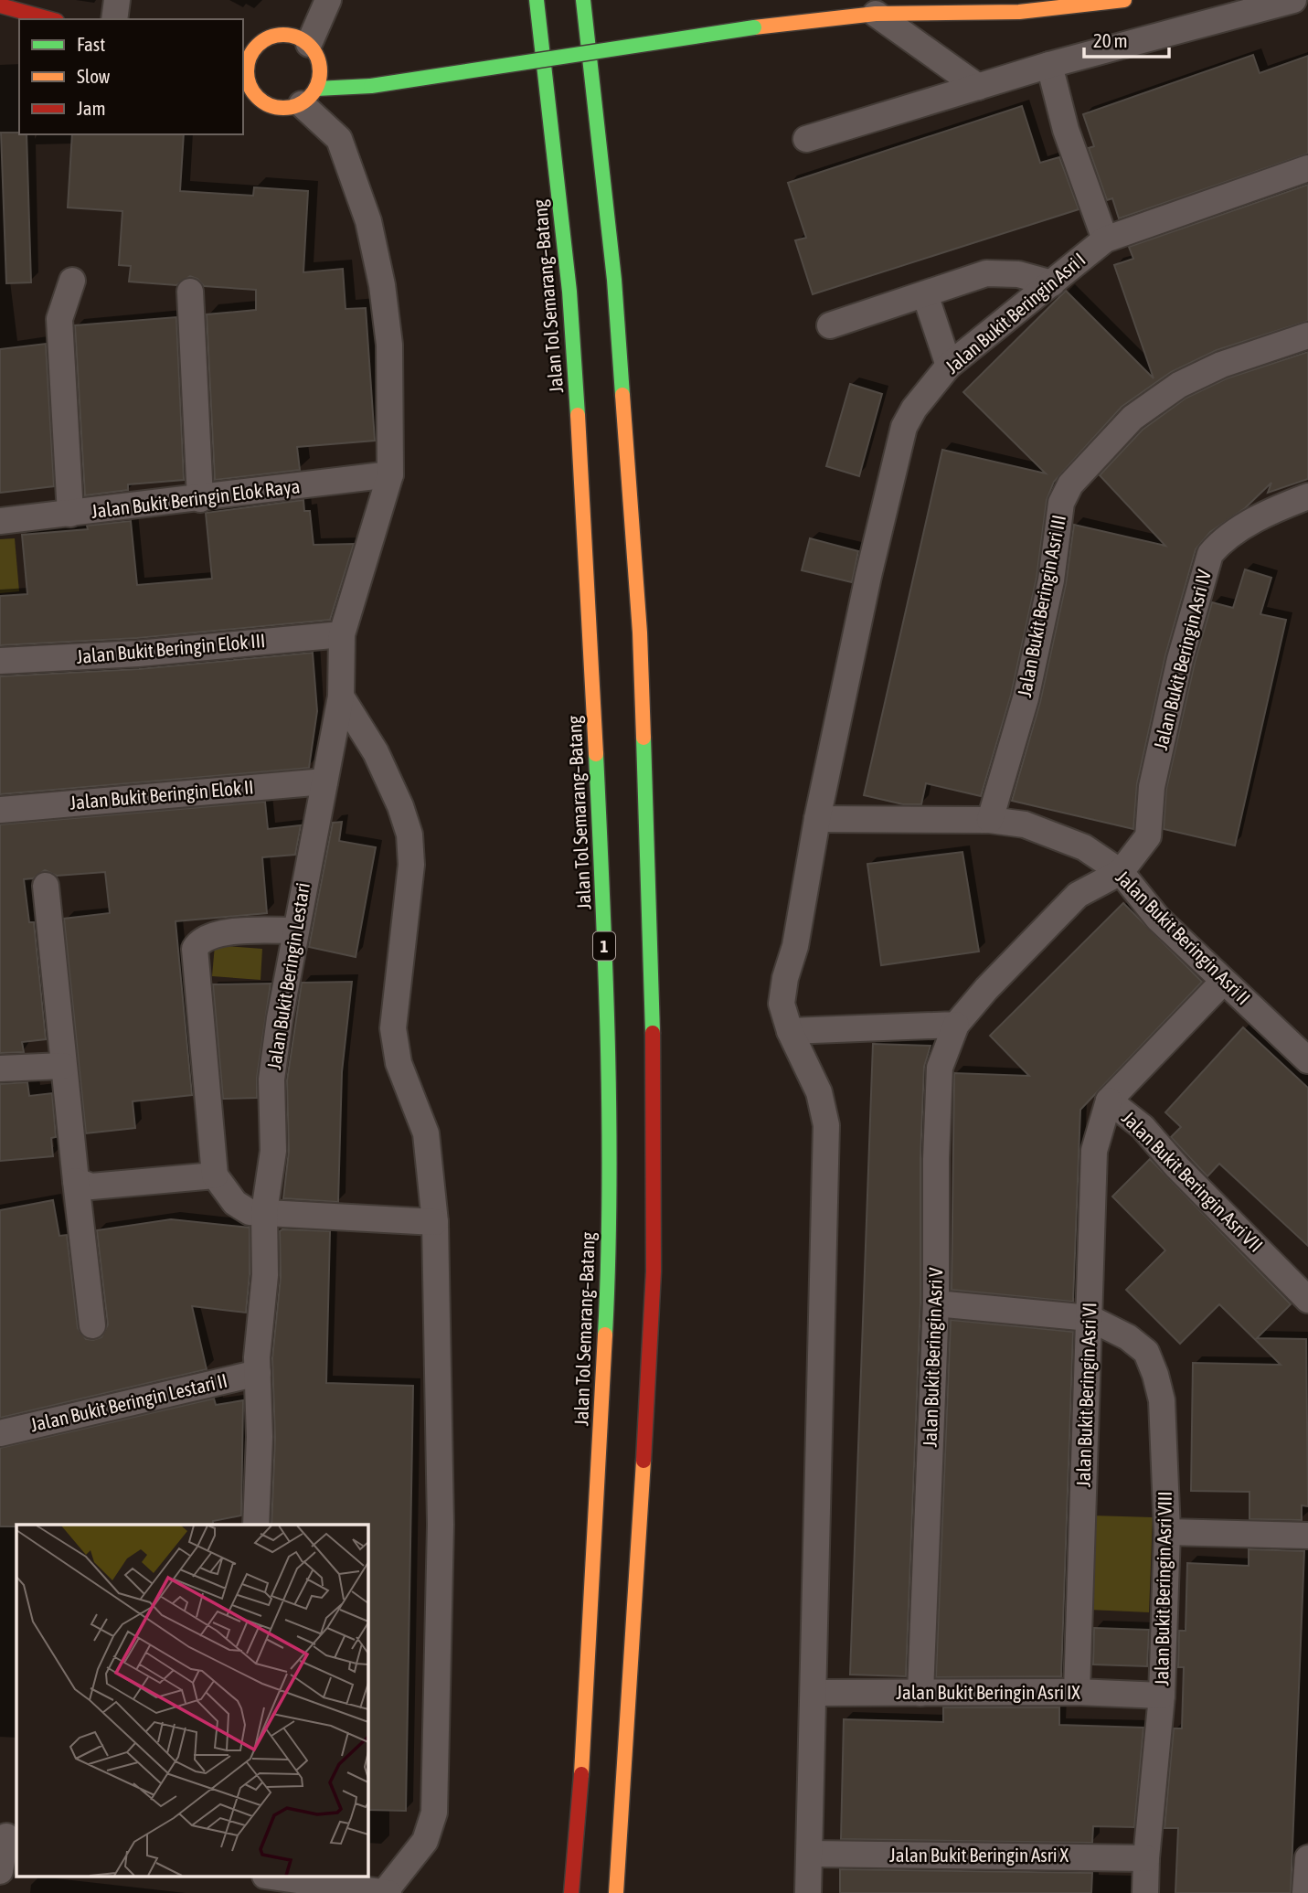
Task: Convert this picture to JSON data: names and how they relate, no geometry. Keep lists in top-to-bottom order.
{
  "streets": {
    "main road": ["Jalan Tol Semarang–Batang", "1"],
    "street": [
      "Jalan Bukit Beringin Asri I",
      "Jalan Bukit Beringin Elok Raya",
      "Jalan Bukit Beringin Asri III",
      "Jalan Bukit Beringin Elok III",
      "Jalan Bukit Beringin Asri IV",
      "Jalan Bukit Beringin Elok II",
      "Jalan Bukit Beringin Asri II",
      "Jalan Bukit Beringin Lestari",
      "Jalan Bukit Beringin Asri VII",
      "Jalan Bukit Beringin Asri V",
      "Jalan Bukit Beringin Asri VI",
      "Jalan Bukit Beringin Lestari II",
      "Jalan Bukit Beringin Asri VIII",
      "Jalan Bukit Beringin Asri IX",
      "Jalan Bukit Beringin Asri X"
    ]
  },
  "crossings": [
    ["Jalan Bukit Beringin Asri I", "Jalan Bukit Beringin Asri II"],
    ["Jalan Bukit Beringin Asri I", "Jalan Bukit Beringin Asri IX"],
    ["Jalan Bukit Beringin Asri I", "Jalan Bukit Beringin Asri X"],
    ["Jalan Bukit Beringin Elok Raya", "Jalan Bukit Beringin Lestari"],
    ["Jalan Bukit Beringin Asri III", "Jalan Bukit Beringin Asri II"],
    ["Jalan Bukit Beringin Elok III", "Jalan Bukit Beringin Lestari"],
    ["Jalan Bukit Beringin Asri IV", "Jalan Bukit Beringin Asri II"],
    ["Jalan Bukit Beringin Asri IV", "Jalan Bukit Beringin Asri V"],
    ["Jalan Bukit Beringin Elok II", "Jalan Bukit Beringin Lestari"],
    ["Jalan Bukit Beringin Asri II", "Jalan Bukit Beringin Asri VII"],
    ["Jalan Bukit Beringin Asri II", "Jalan Bukit Beringin Asri V"],
    ["Jalan Bukit Beringin Lestari", "Jalan Bukit Beringin Lestari II"],
    ["Jalan Bukit Beringin Asri VII", "Jalan Bukit Beringin Asri VI"],
    ["Jalan Bukit Beringin Asri V", "Jalan Bukit Beringin Asri IX"],
    ["Jalan Bukit Beringin Asri VI", "Jalan Bukit Beringin Asri VIII"],
    ["Jalan Bukit Beringin Asri VI", "Jalan Bukit Beringin Asri IX"],
    ["Jalan Bukit Beringin Asri VIII", "Jalan Bukit Beringin Asri IX"],
    ["Jalan Bukit Beringin Asri VIII", "Jalan Bukit Beringin Asri X"]
  ],
  "legend": ["Fast", "Slow", "Jam"],
  "scale_bar": "20 m"
}
